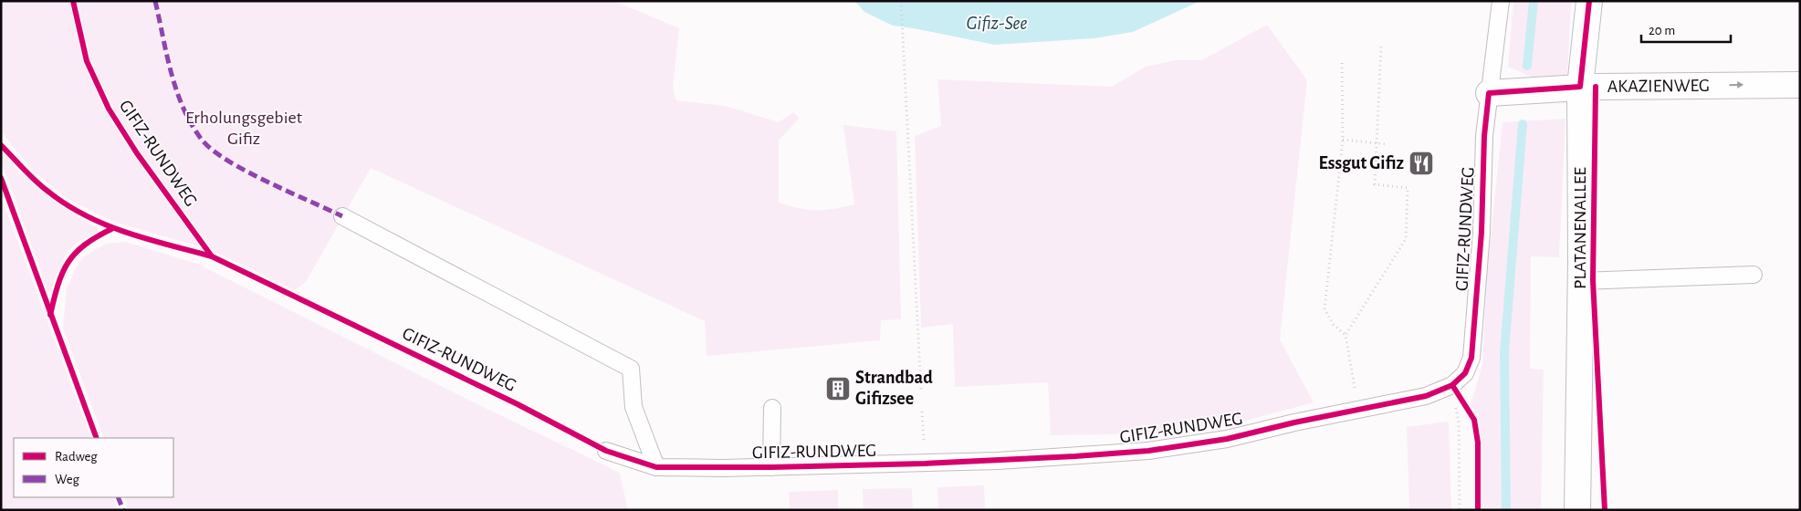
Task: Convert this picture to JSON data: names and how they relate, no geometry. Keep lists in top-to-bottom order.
{
  "streets": {
    "street": ["AKAZIENWEG", "PLATANENALLEE"],
    "lane": ["GIFIZ-RUNDWEG"]
  },
  "crossings": [
    ["AKAZIENWEG", "GIFIZ-RUNDWEG"],
    ["AKAZIENWEG", "PLATANENALLEE"]
  ],
  "one_way": ["AKAZIENWEG"],
  "water": ["Gifiz-See"],
  "parks": ["Erholungsgebiet Gifiz"],
  "places": {
    "restaurant": ["Essgut Gifiz"],
    "building": ["Strandbad Gifizsee"]
  },
  "legend": ["Radweg", "Weg"],
  "scale_bar": "20 m"
}
